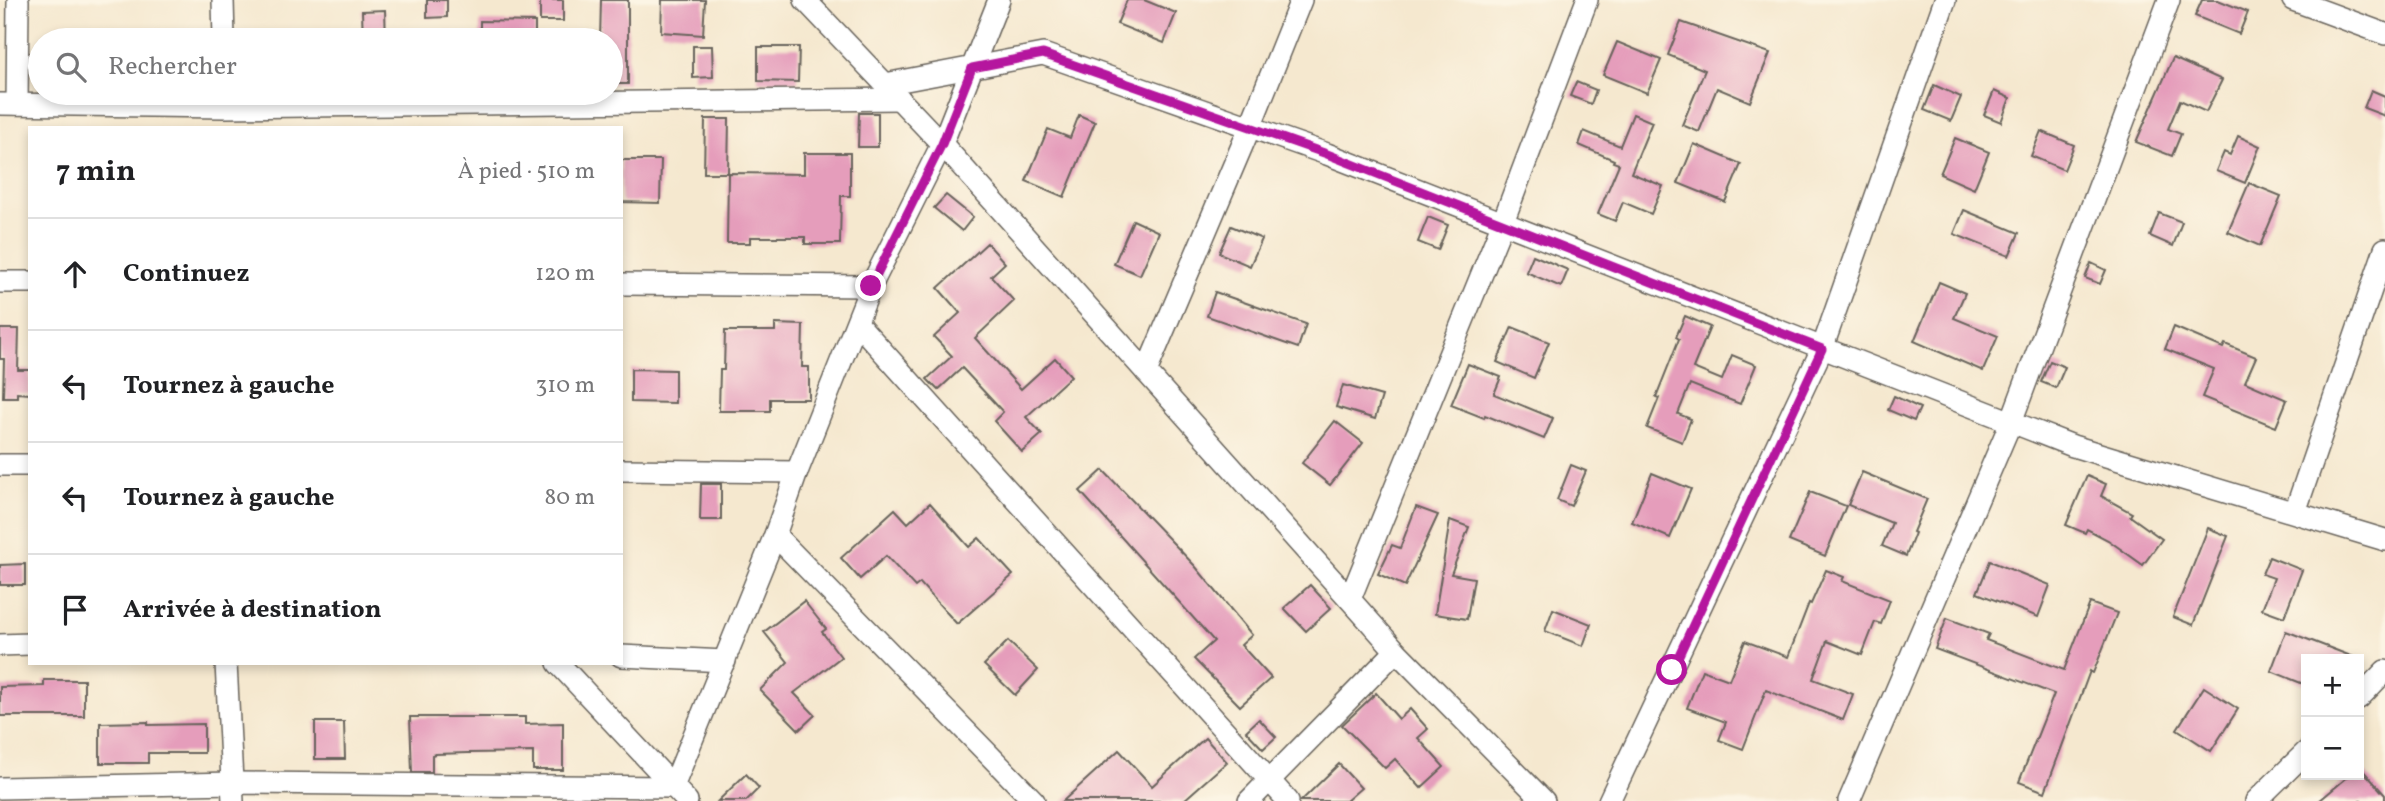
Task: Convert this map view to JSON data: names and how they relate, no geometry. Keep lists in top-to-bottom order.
{
  "page": {
    "search": "Rechercher",
    "heading": ["7 min", "À pied · 510 m"],
    "list": [
      ["Continuez", "120 m"],
      ["Tournez à gauche", "310 m"],
      ["Tournez à gauche", "80 m"],
      "Arrivée à destination"
    ],
    "map_buttons": ["+", "−"]
  }
}
